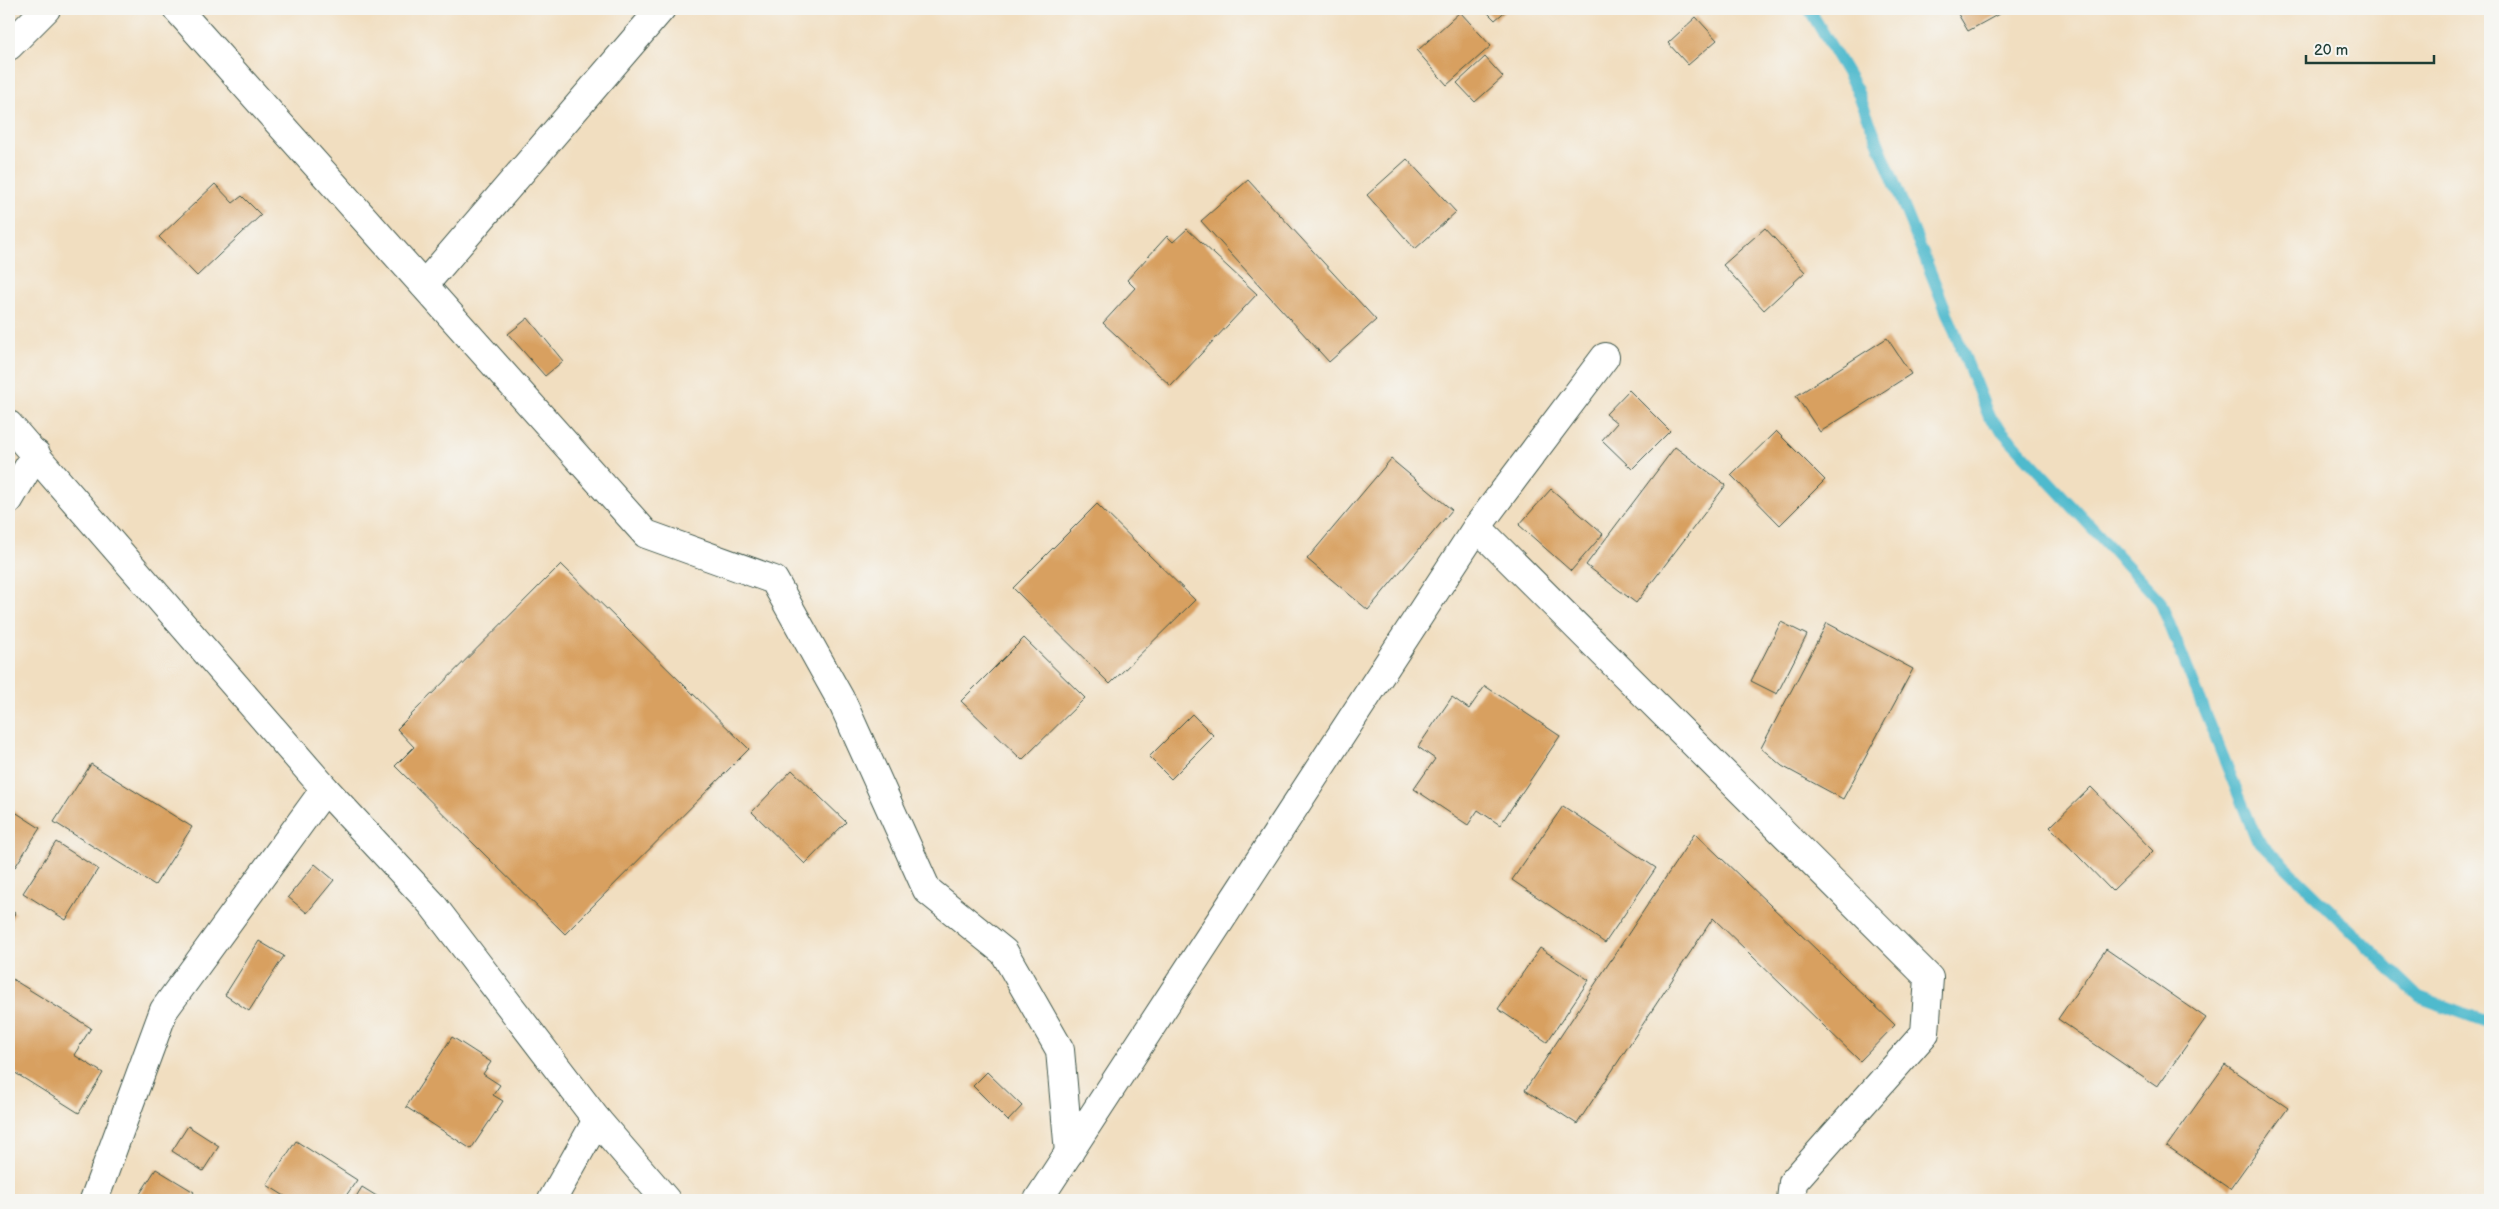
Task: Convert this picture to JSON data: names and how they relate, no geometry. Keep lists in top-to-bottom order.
{
  "scale_bar": "20 m"
}
